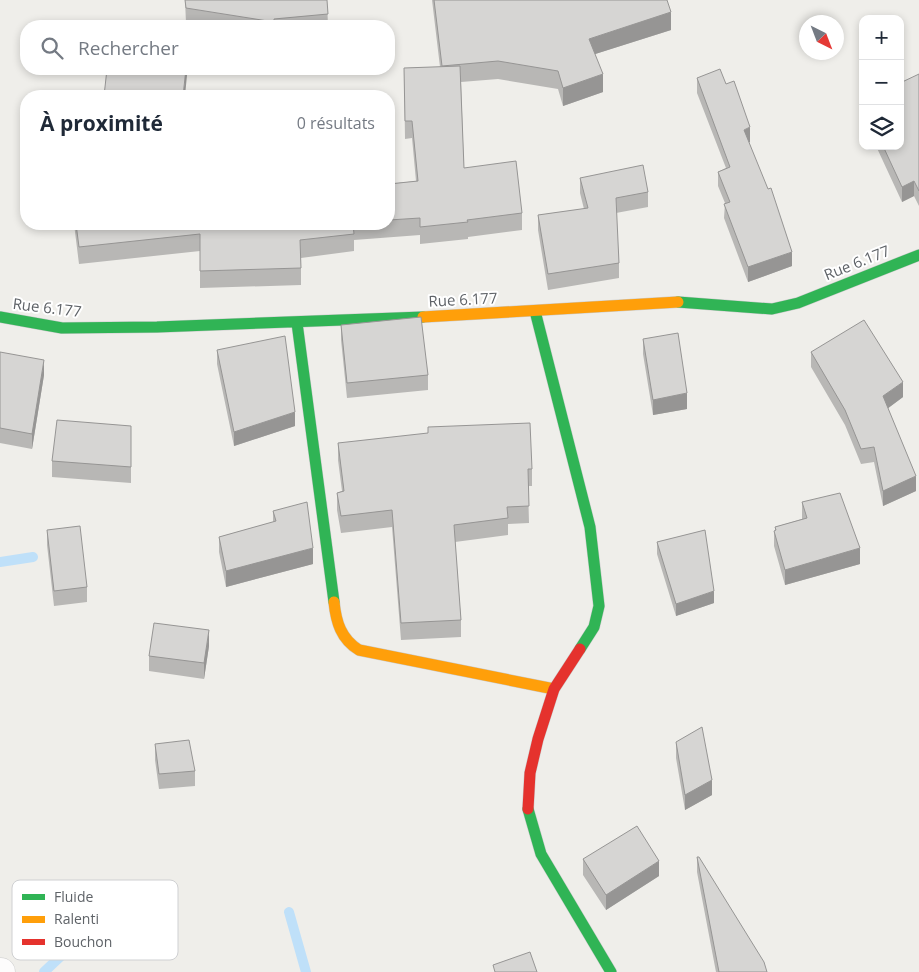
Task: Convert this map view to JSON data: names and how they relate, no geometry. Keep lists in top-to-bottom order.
{
  "streets": {
    "street": ["Rue 6.177"]
  },
  "legend": ["Fluide", "Ralenti", "Bouchon"],
  "north": "bottom right",
  "page": {
    "map_buttons": ["+", "−"],
    "search": "Rechercher",
    "heading": ["À proximité", "0 résultats"]
  }
}
